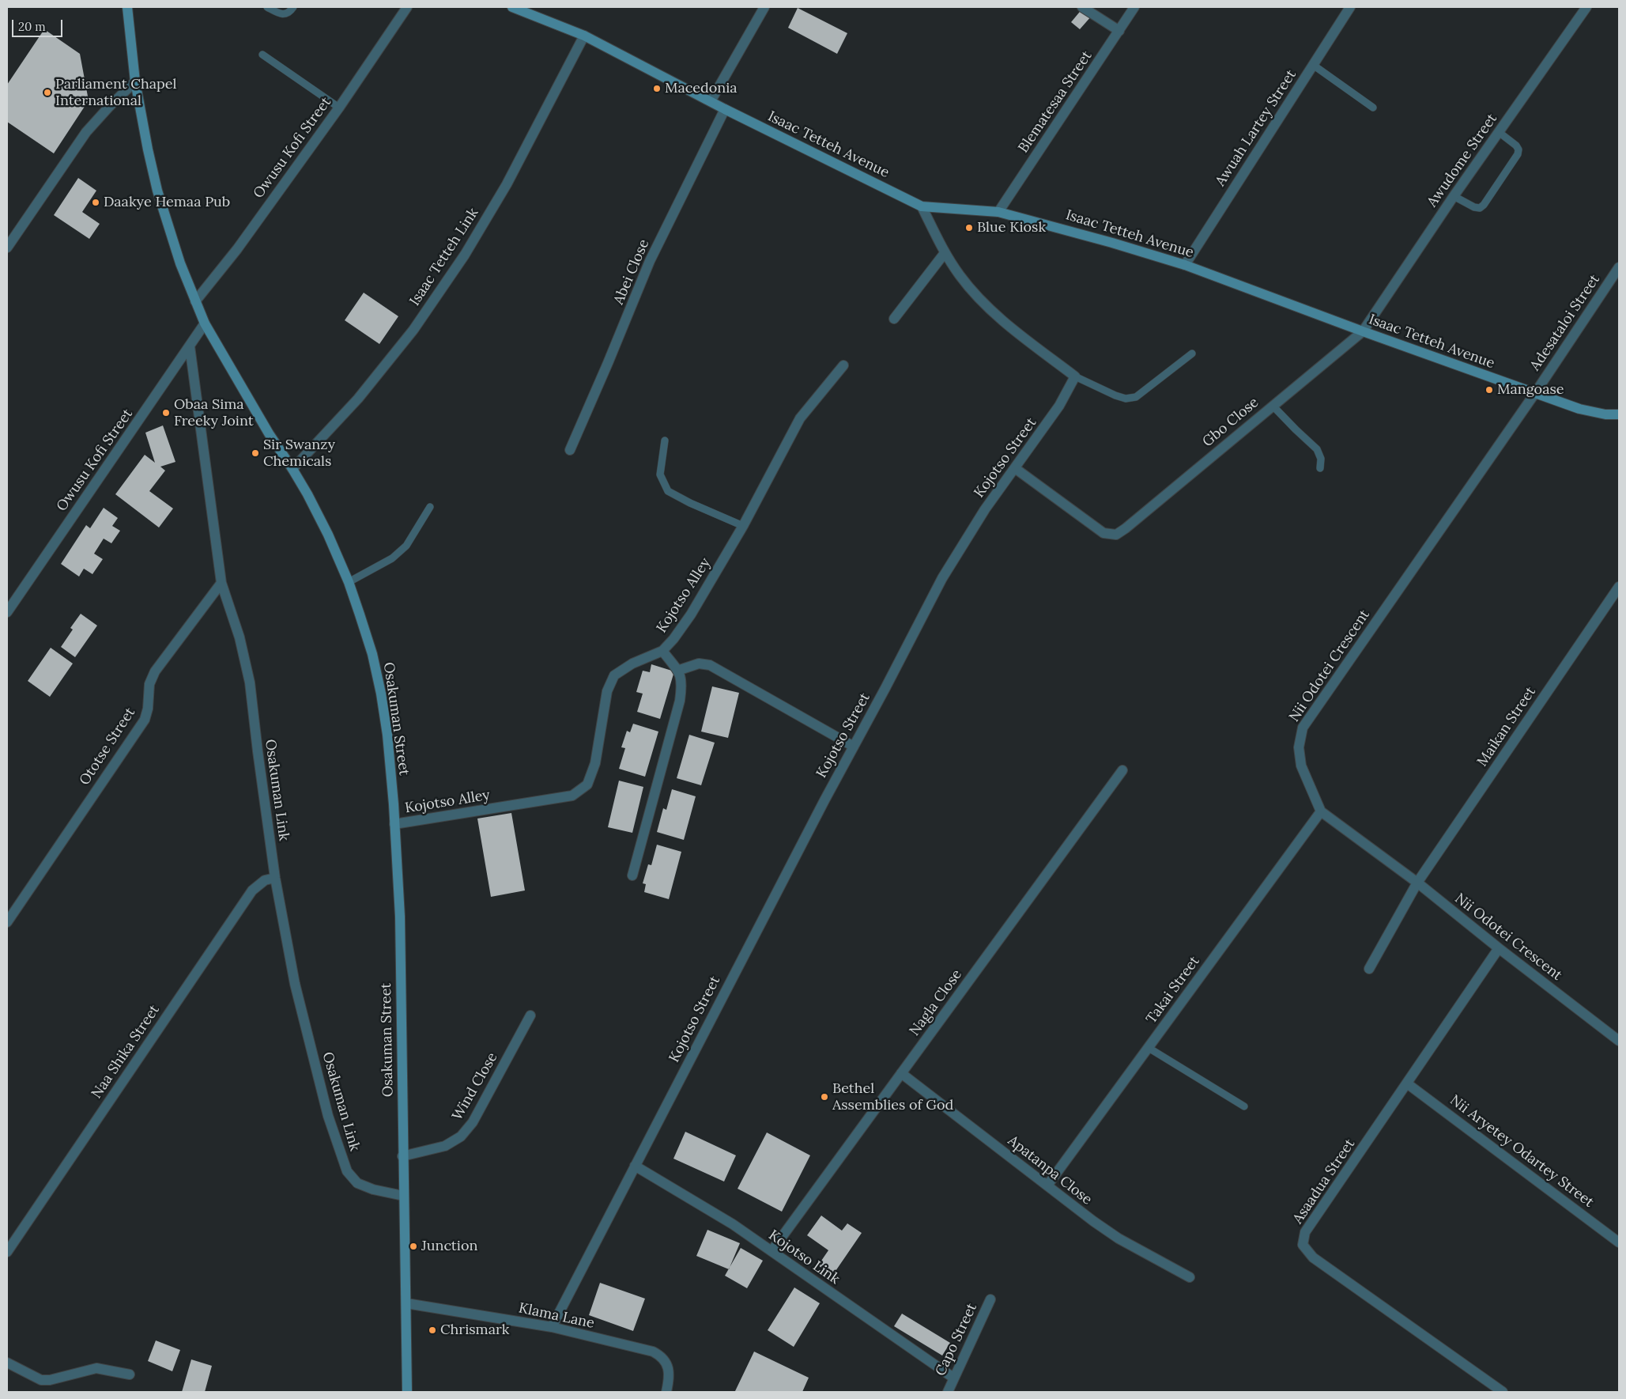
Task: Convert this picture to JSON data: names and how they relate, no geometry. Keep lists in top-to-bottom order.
{
  "streets": {
    "street": [
      "Blematesaa Street",
      "Awuah Lartey Street",
      "Isaac Tetteh Avenue",
      "Owusu Kofi Street",
      "Awudome Street",
      "Isaac Tetteh Link",
      "Abei Close",
      "Adesataloi Street",
      "Gbo Close",
      "Kojotso Street",
      "Kojotso Alley",
      "Nii Odotei Crescent",
      "Osakuman Street",
      "Maikan Street",
      "Ototse Street",
      "Osakuman Link",
      "Takai Street",
      "Nagla Close",
      "Naa Shika Street",
      "Wind Close",
      "Nii Aryetey Odartey Street",
      "Apatanpa Close",
      "Asaadua Street",
      "Kojotso Link",
      "Klama Lane",
      "Capo Street"
    ]
  },
  "crossings": [
    ["Blematesaa Street", "Isaac Tetteh Avenue"],
    ["Awuah Lartey Street", "Isaac Tetteh Avenue"],
    ["Isaac Tetteh Avenue", "Awudome Street"],
    ["Isaac Tetteh Avenue", "Isaac Tetteh Link"],
    ["Isaac Tetteh Avenue", "Abei Close"],
    ["Isaac Tetteh Avenue", "Adesataloi Street"],
    ["Isaac Tetteh Avenue", "Gbo Close"],
    ["Isaac Tetteh Avenue", "Nii Odotei Crescent"],
    ["Owusu Kofi Street", "Osakuman Street"],
    ["Owusu Kofi Street", "Osakuman Link"],
    ["Awudome Street", "Gbo Close"],
    ["Isaac Tetteh Link", "Osakuman Street"],
    ["Adesataloi Street", "Nii Odotei Crescent"],
    ["Gbo Close", "Kojotso Street"],
    ["Kojotso Street", "Kojotso Link"],
    ["Kojotso Street", "Klama Lane"],
    ["Kojotso Alley", "Osakuman Street"],
    ["Nii Odotei Crescent", "Maikan Street"],
    ["Nii Odotei Crescent", "Takai Street"],
    ["Nii Odotei Crescent", "Asaadua Street"],
    ["Osakuman Street", "Osakuman Link"],
    ["Osakuman Street", "Wind Close"],
    ["Osakuman Street", "Klama Lane"],
    ["Ototse Street", "Osakuman Link"],
    ["Osakuman Link", "Naa Shika Street"],
    ["Takai Street", "Apatanpa Close"],
    ["Nagla Close", "Apatanpa Close"],
    ["Nagla Close", "Kojotso Link"],
    ["Nii Aryetey Odartey Street", "Asaadua Street"],
    ["Kojotso Link", "Capo Street"]
  ],
  "places": [
    "Macedonia",
    "Parliament Chapel International",
    "Daakye Hemaa Pub",
    "Blue Kiosk",
    "Mangoase",
    "Obaa Sima Freeky Joint",
    "Sir Swanzy Chemicals",
    "Bethel Assemblies of God",
    "Junction",
    "Chrismark"
  ],
  "scale_bar": "20 m"
}
